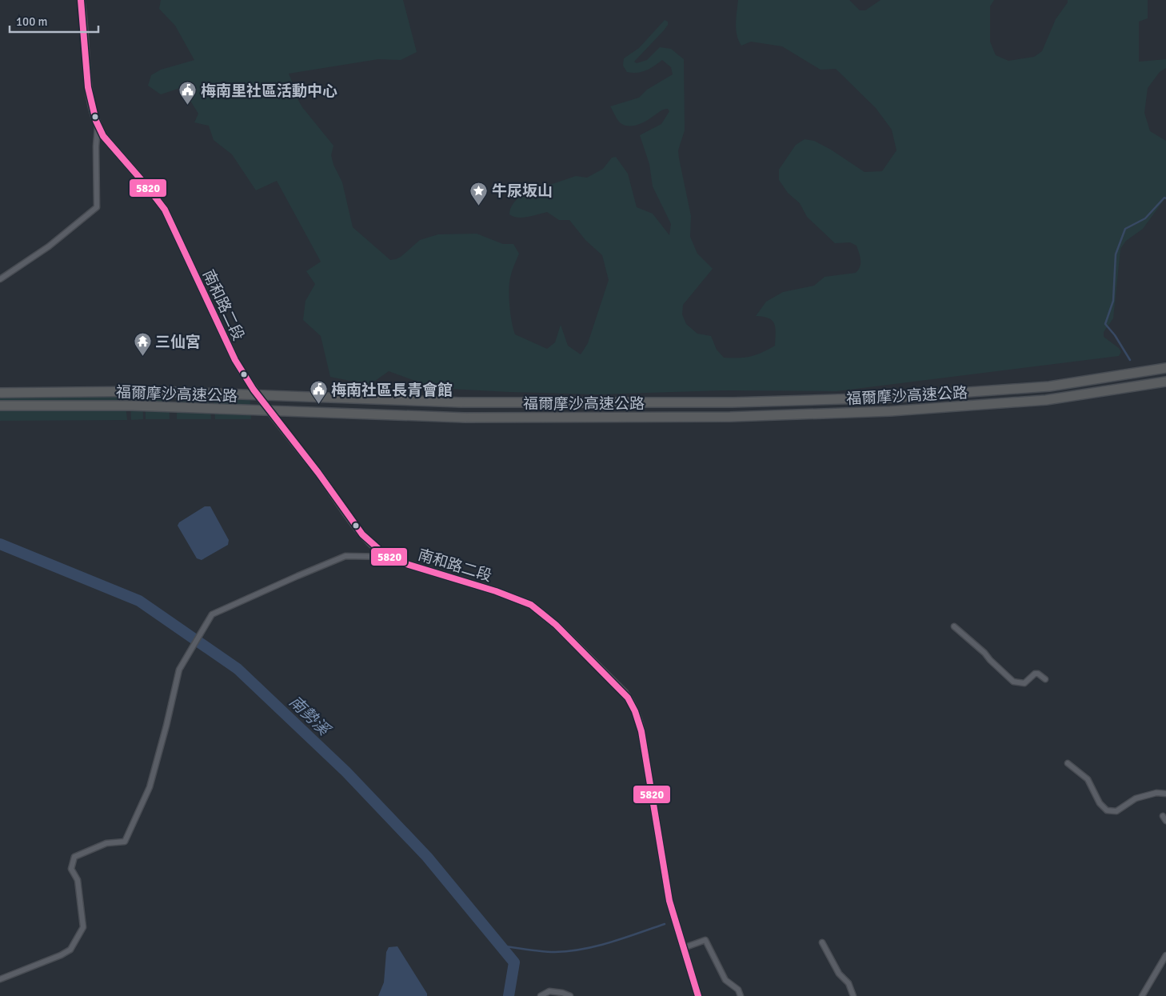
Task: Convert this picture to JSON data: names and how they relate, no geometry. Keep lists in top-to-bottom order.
{
  "streets": {
    "highway": ["福爾摩沙高速公路"],
    "main road": ["南和路二段"]
  },
  "water": ["南勢溪"],
  "places": {
    "public building": ["梅南里社區活動中心", "梅南社區長青會館"],
    "place": ["牛尿坂山"],
    "temple": ["三仙宮"]
  },
  "lines": ["transit line 5820"],
  "scale_bar": "100 m"
}
